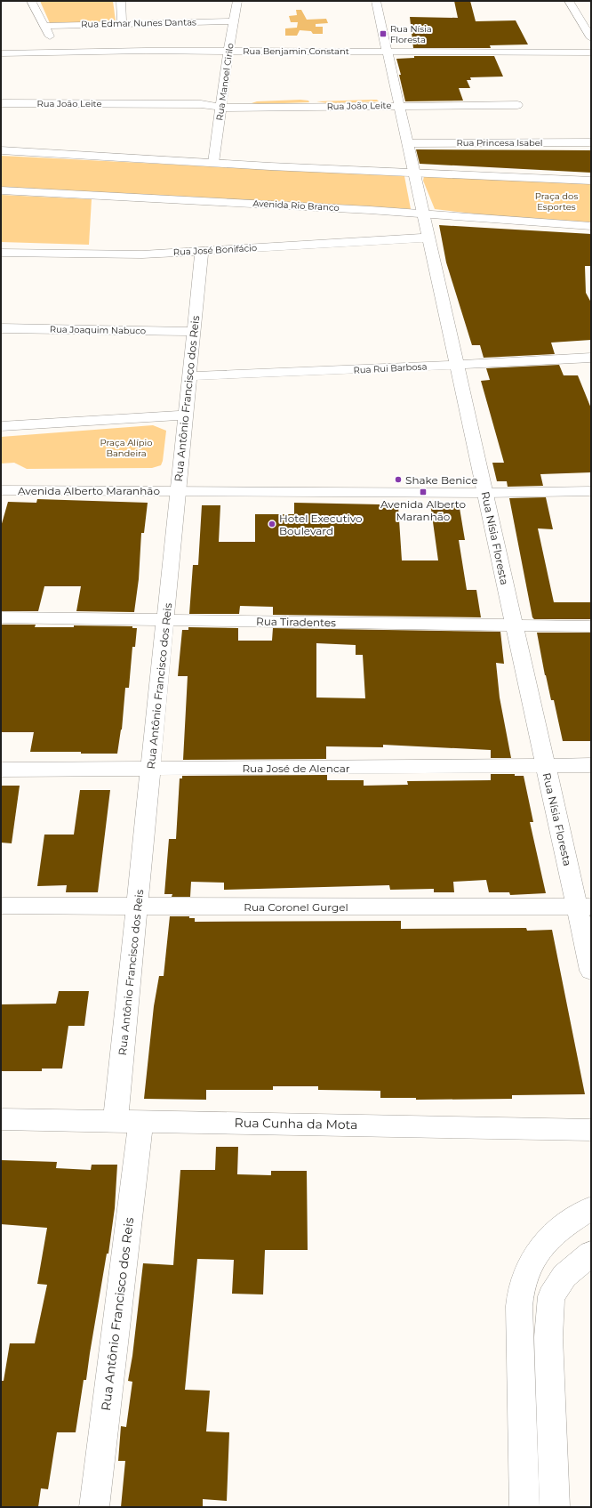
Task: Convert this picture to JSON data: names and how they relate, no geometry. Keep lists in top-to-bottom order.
{
  "streets": {
    "street": [
      "Rua Edmar Nunes Dantas",
      "Rua Benjamin Constant",
      "Rua Manoel Cirilo",
      "Rua João Leite",
      "Rua Princesa Isabel",
      "Avenida Rio Branco",
      "Rua José Bonifácio",
      "Rua Joaquim Nabuco",
      "Rua Rui Barbosa",
      "Rua Antônio Francisco dos Reis",
      "Avenida Alberto Maranhão",
      "Rua Nísia Floresta",
      "Rua Tiradentes",
      "Rua José de Alencar",
      "Rua Coronel Gurgel",
      "Rua Cunha da Mota"
    ]
  },
  "crossings": [
    ["Rua Edmar Nunes Dantas", "Rua Manoel Cirilo"],
    ["Rua Benjamin Constant", "Rua Manoel Cirilo"],
    ["Rua Benjamin Constant", "Rua Nísia Floresta"],
    ["Rua Manoel Cirilo", "Rua João Leite"],
    ["Rua João Leite", "Rua Nísia Floresta"],
    ["Rua Princesa Isabel", "Rua Nísia Floresta"],
    ["Avenida Rio Branco", "Rua Nísia Floresta"],
    ["Rua José Bonifácio", "Rua Antônio Francisco dos Reis"],
    ["Rua José Bonifácio", "Rua Nísia Floresta"],
    ["Rua Joaquim Nabuco", "Rua Antônio Francisco dos Reis"],
    ["Rua Rui Barbosa", "Rua Antônio Francisco dos Reis"],
    ["Rua Rui Barbosa", "Rua Nísia Floresta"],
    ["Rua Antônio Francisco dos Reis", "Avenida Alberto Maranhão"],
    ["Rua Antônio Francisco dos Reis", "Rua Tiradentes"],
    ["Rua Antônio Francisco dos Reis", "Rua José de Alencar"],
    ["Rua Antônio Francisco dos Reis", "Rua Coronel Gurgel"],
    ["Rua Antônio Francisco dos Reis", "Rua Cunha da Mota"],
    ["Avenida Alberto Maranhão", "Rua Nísia Floresta"],
    ["Rua Nísia Floresta", "Rua Tiradentes"],
    ["Rua Nísia Floresta", "Rua José de Alencar"],
    ["Rua Nísia Floresta", "Rua Coronel Gurgel"]
  ],
  "parks": ["Praça dos Esportes", "Praça Alípio Bandeira"],
  "places": {
    "transit": ["Rua Nísia Floresta", "Avenida Alberto Maranhão"],
    "other": ["Shake Benice", "Hotel Executivo Boulevard"]
  }
}
